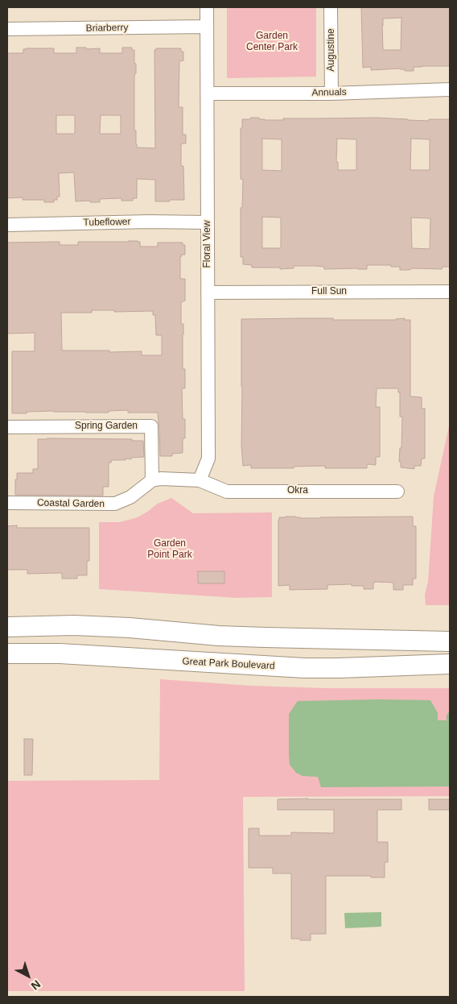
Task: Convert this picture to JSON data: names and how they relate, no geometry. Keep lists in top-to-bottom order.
{
  "streets": {
    "main road": ["Great Park Boulevard"],
    "street": [
      "Briarberry",
      "Augustine",
      "Annuals",
      "Tubeflower",
      "Floral View",
      "Full Sun",
      "Spring Garden",
      "Okra",
      "Coastal Garden"
    ]
  },
  "crossings": [
    ["Briarberry", "Floral View"],
    ["Augustine", "Annuals"],
    ["Annuals", "Floral View"],
    ["Tubeflower", "Floral View"],
    ["Floral View", "Full Sun"],
    ["Floral View", "Okra"],
    ["Spring Garden", "Coastal Garden"]
  ],
  "parks": ["Garden Center Park", "Garden Point Park"],
  "north": "bottom right"
}
